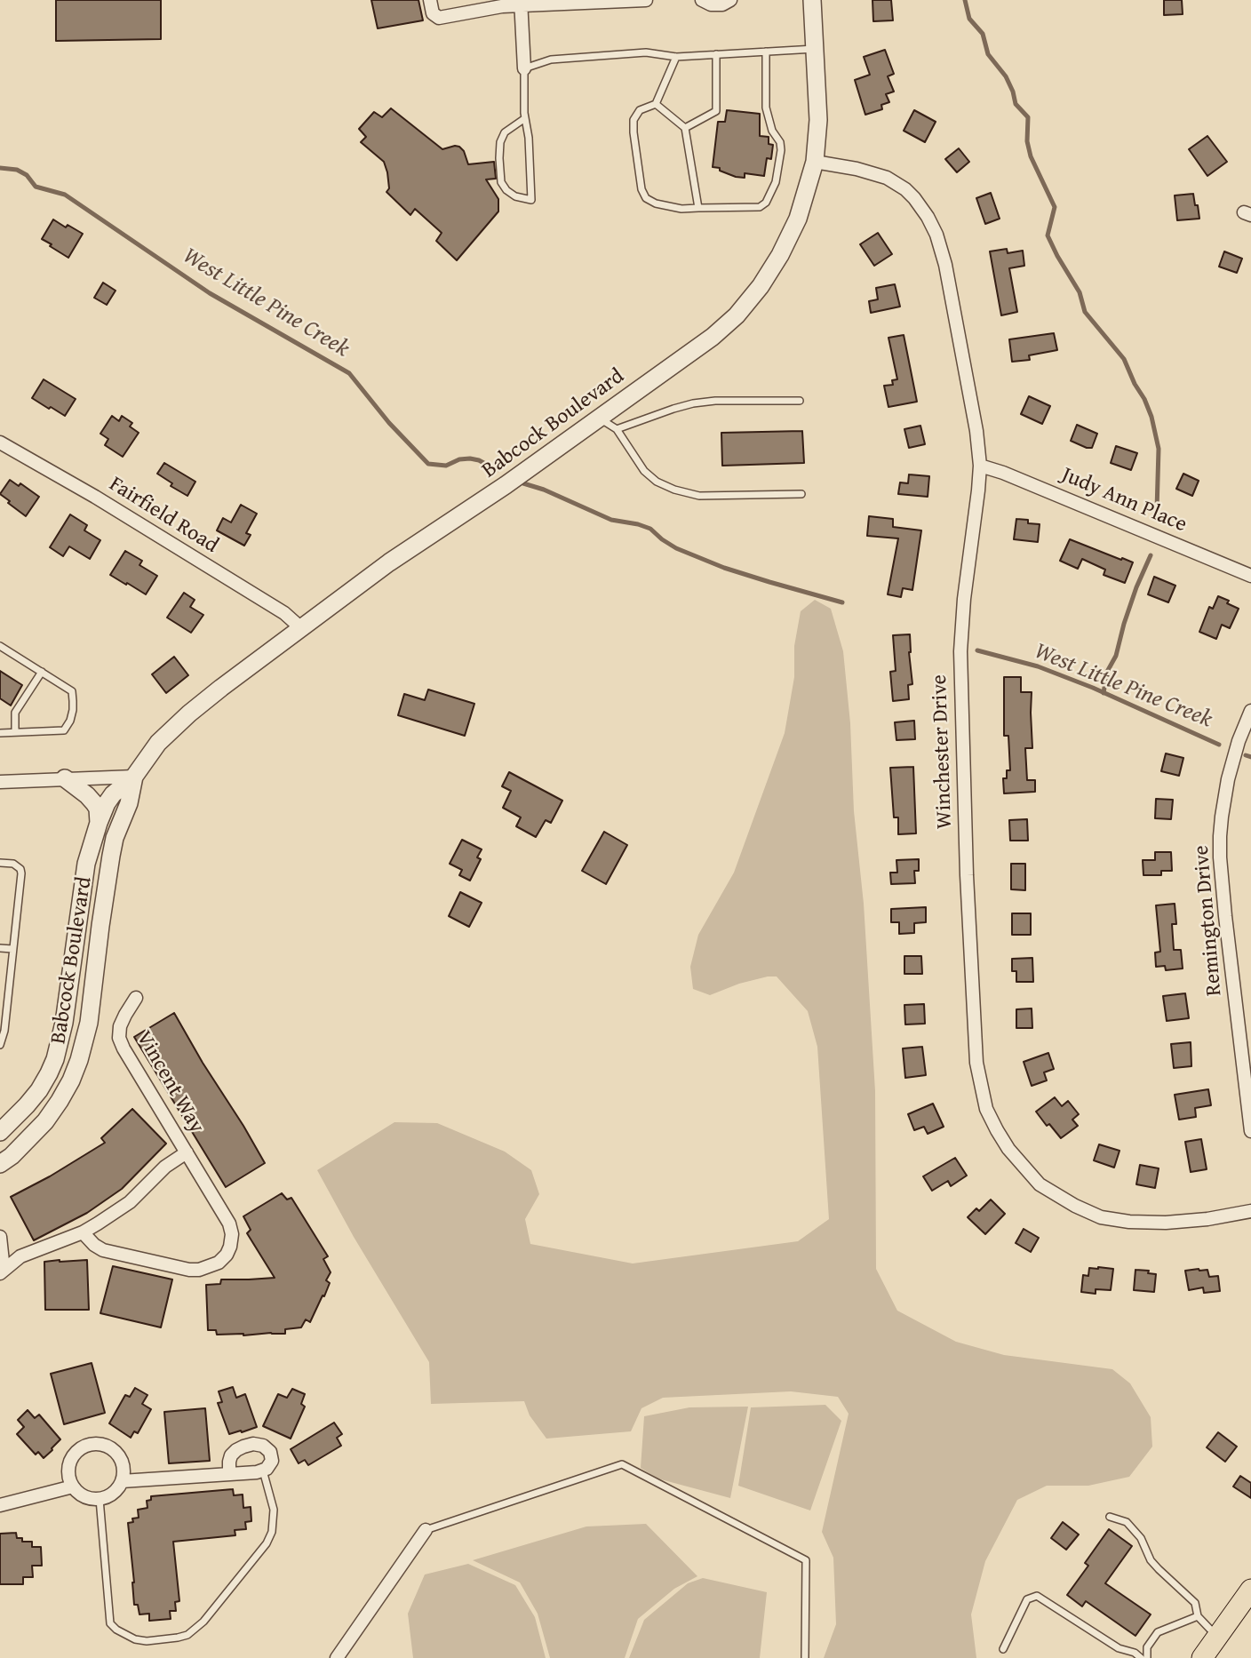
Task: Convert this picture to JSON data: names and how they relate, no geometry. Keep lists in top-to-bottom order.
{
  "streets": {
    "street": [
      "Babcock Boulevard",
      "Judy Ann Place",
      "Fairfield Road",
      "Winchester Drive",
      "Remington Drive",
      "Vincent Way"
    ]
  },
  "crossings": [
    ["Babcock Boulevard", "Fairfield Road"],
    ["Babcock Boulevard", "Winchester Drive"],
    ["Judy Ann Place", "Winchester Drive"]
  ],
  "water": ["West Little Pine Creek"]
}
